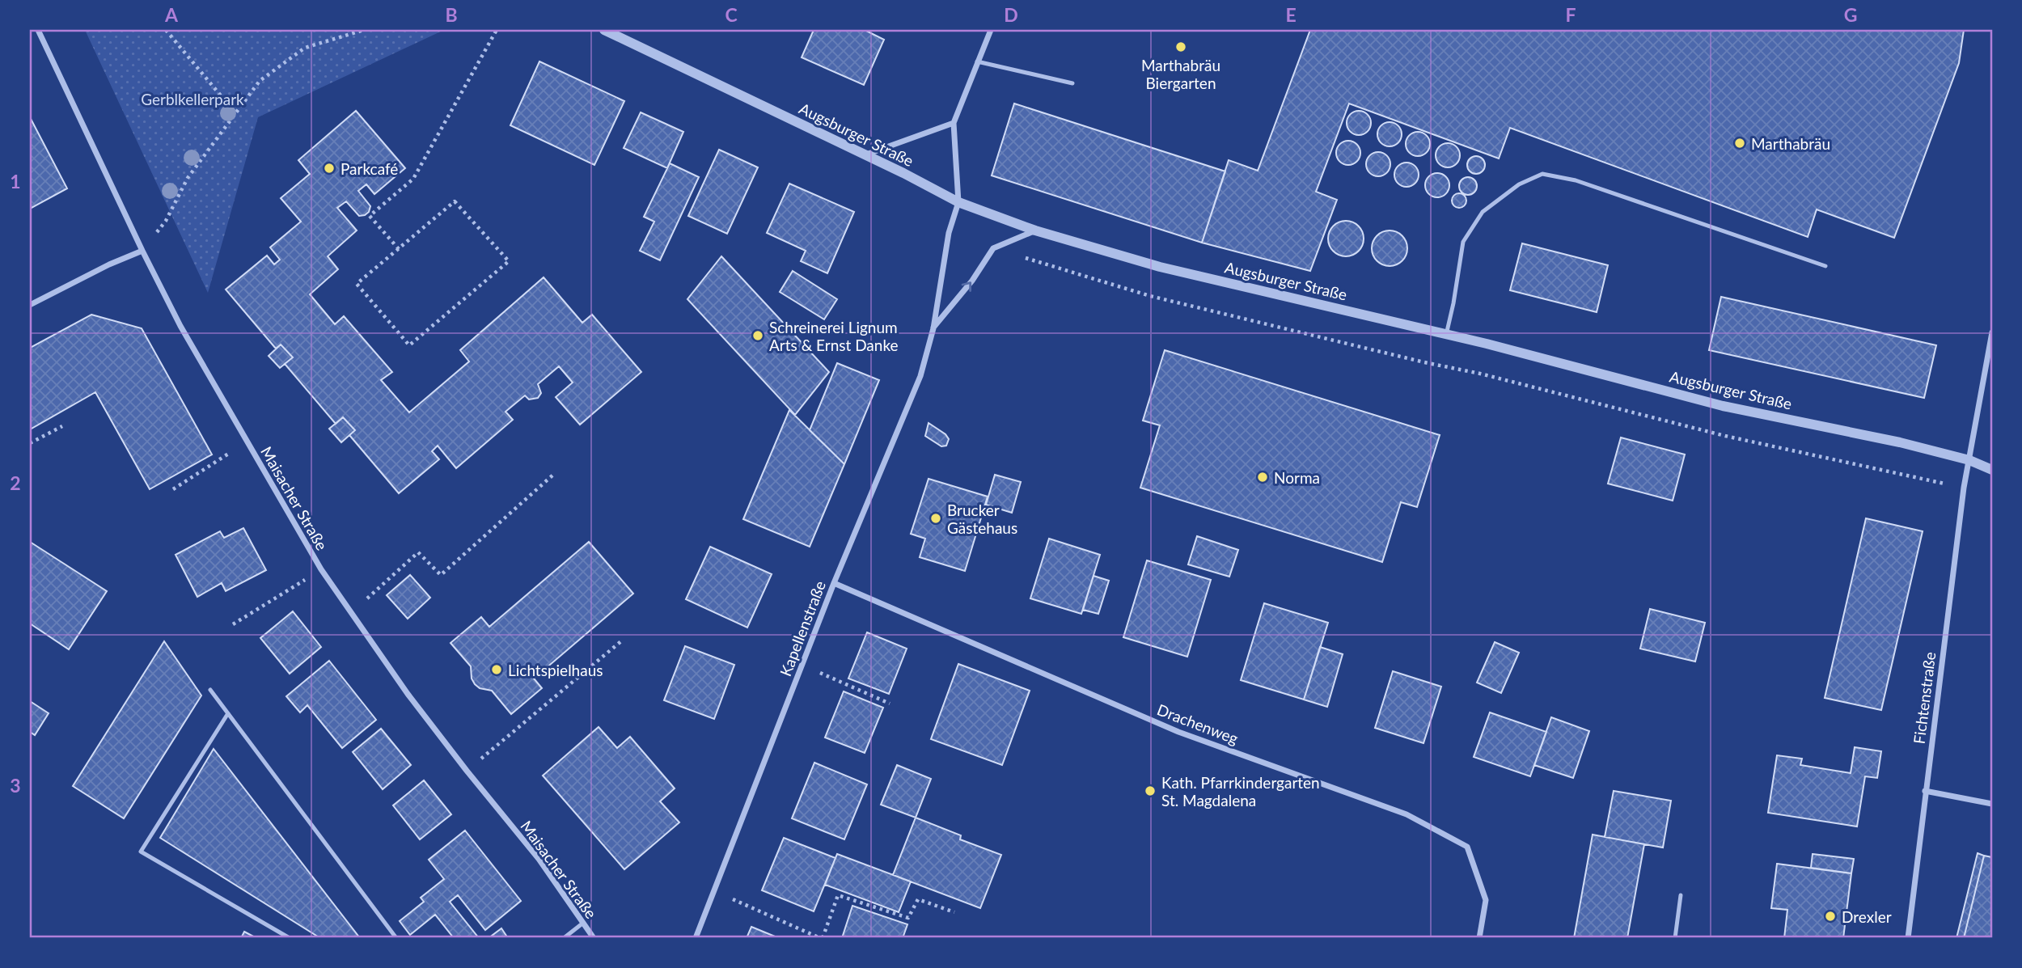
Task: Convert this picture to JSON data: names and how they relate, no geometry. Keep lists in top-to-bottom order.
{
  "streets": {
    "street": [
      "Augsburger Straße",
      "Maisacher Straße",
      "Kapellenstraße",
      "Fichtenstraße",
      "Drachenweg"
    ]
  },
  "crossings": [
    ["Augsburger Straße", "Kapellenstraße"],
    ["Augsburger Straße", "Fichtenstraße"],
    ["Kapellenstraße", "Drachenweg"]
  ],
  "parks": ["Gerblkellerpark"],
  "places": [
    "Marthabräu Biergarten",
    "Marthabräu",
    "Parkcafé",
    "Schreinerei Lignum Arts & Ernst Danke",
    "Norma",
    "Brucker Gästehaus",
    "Lichtspielhaus",
    "Kath. Pfarrkindergarten St. Magdalena",
    "Drexler"
  ],
  "grid": {
    "columns": [
      "A",
      "B",
      "C",
      "D",
      "E",
      "F",
      "G"
    ],
    "rows": ["1", "2", "3"]
  }
}
